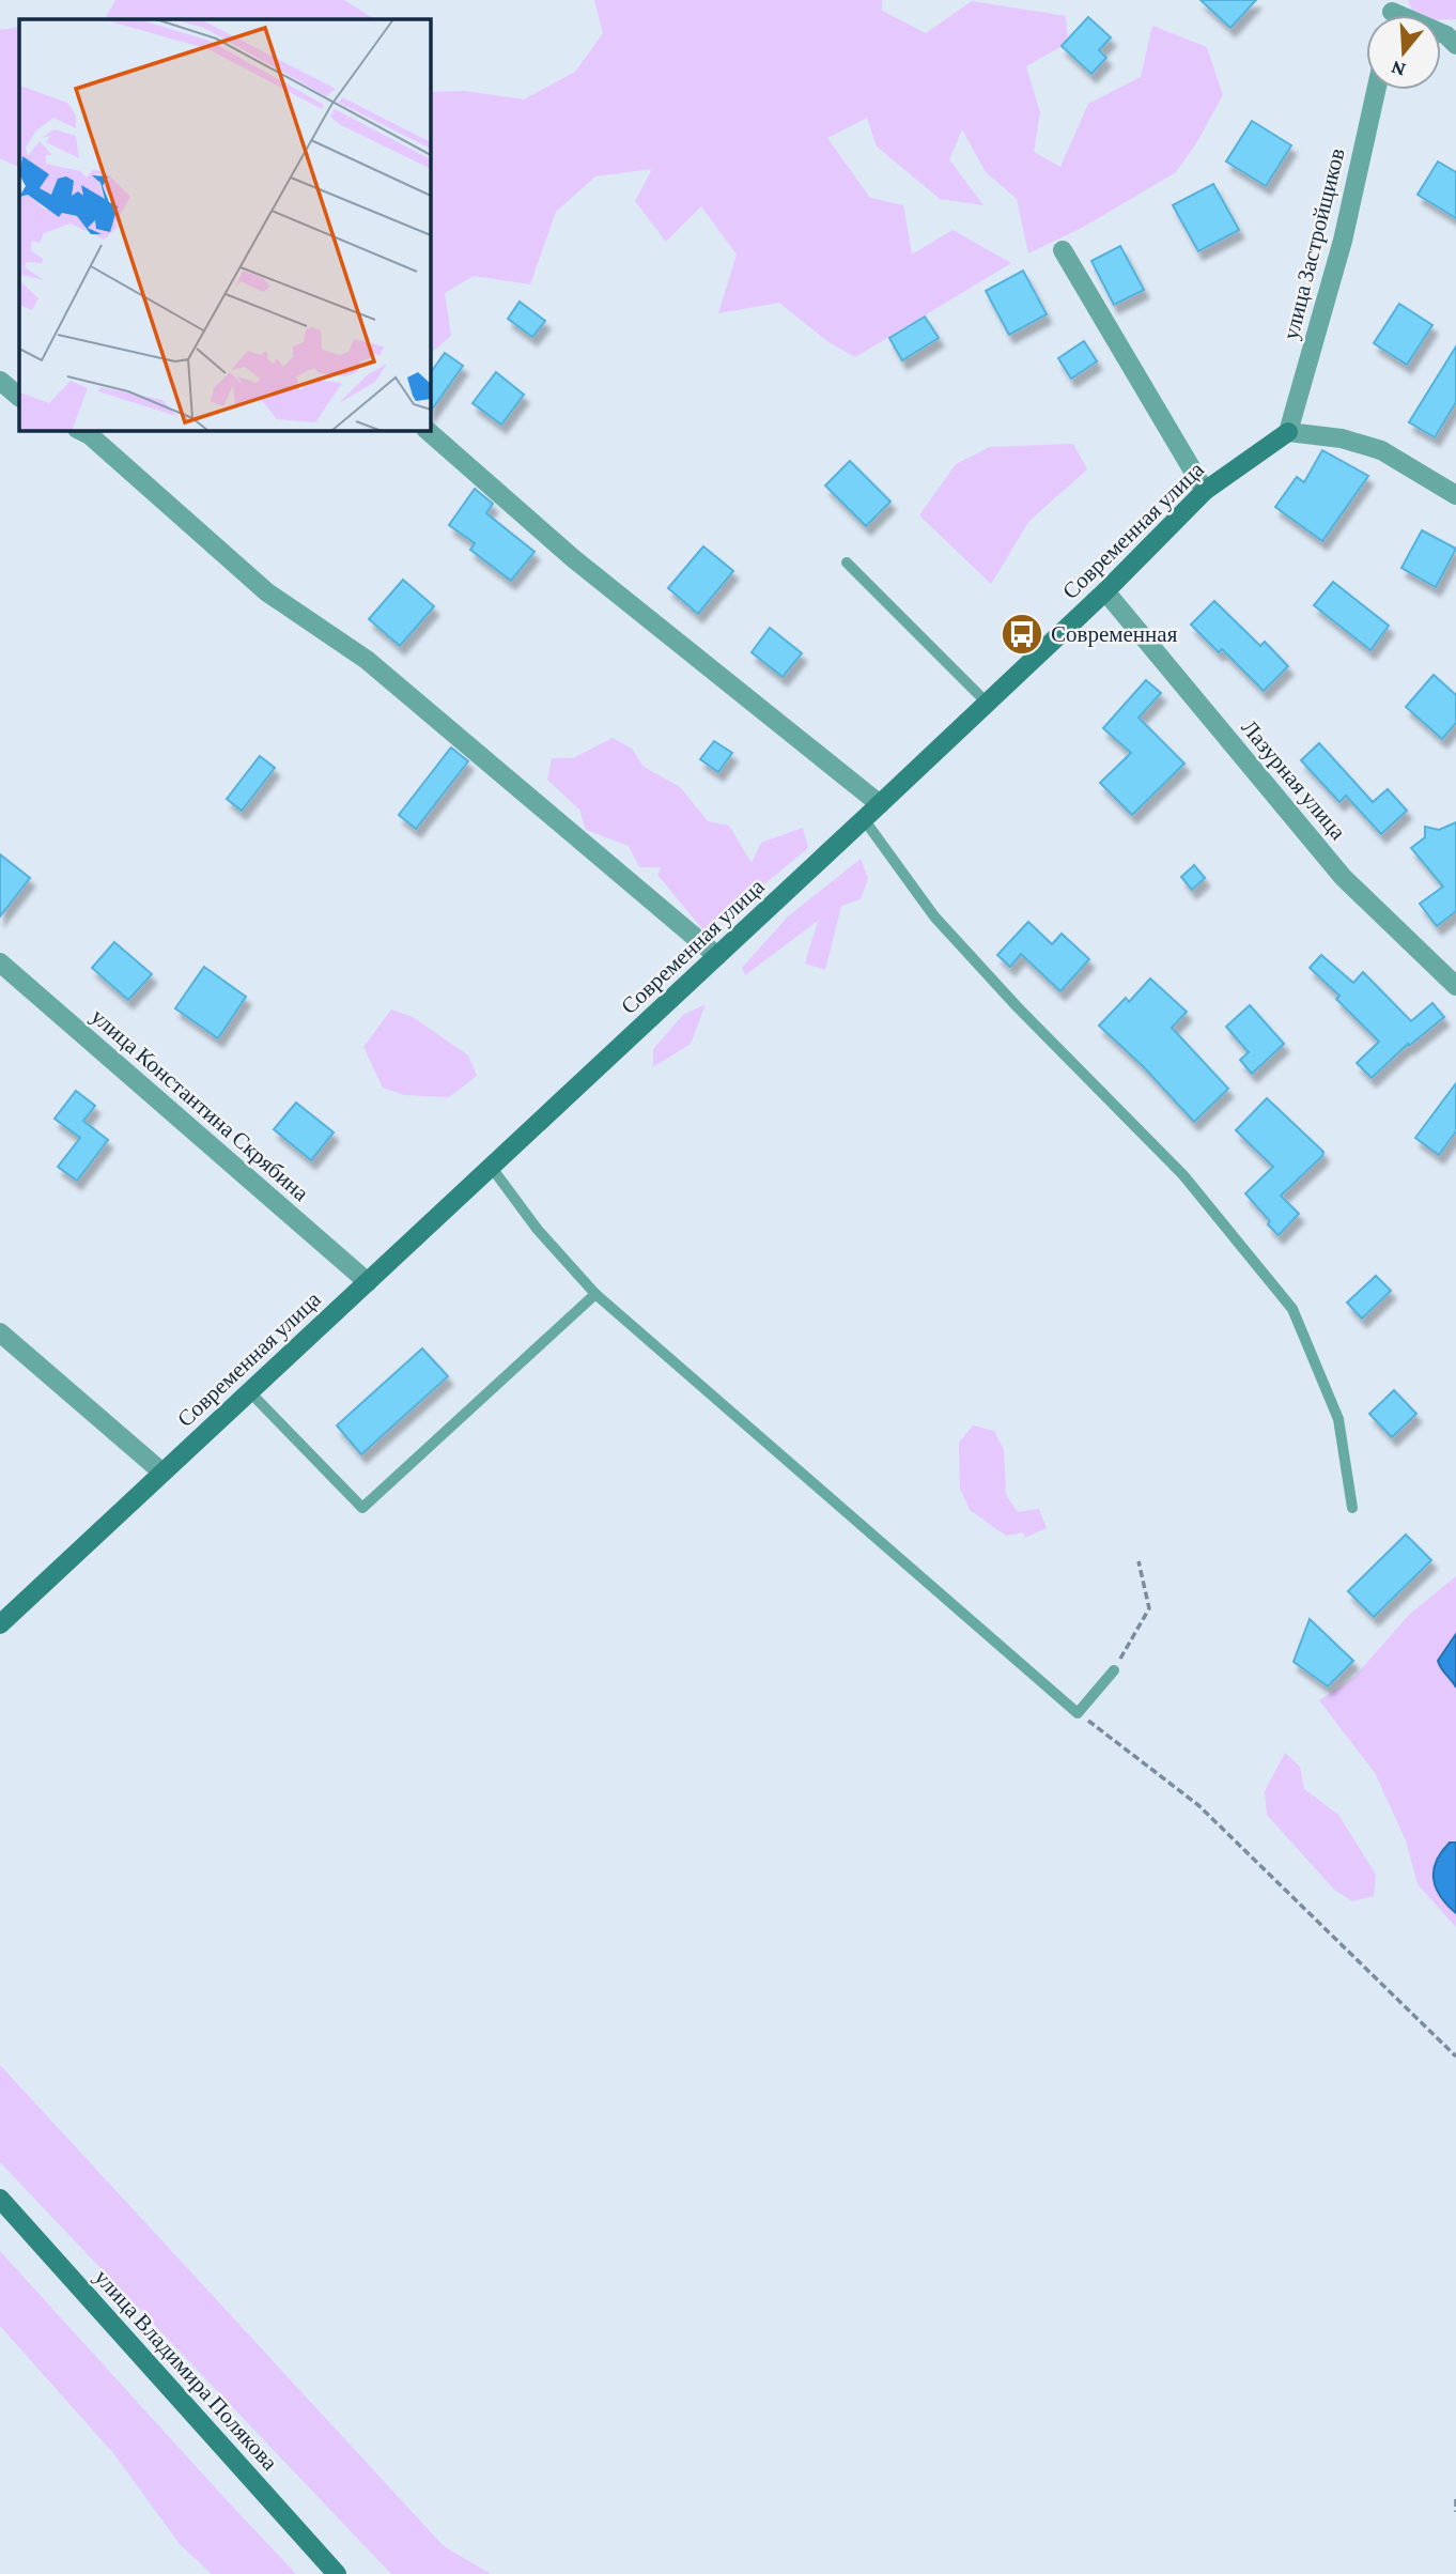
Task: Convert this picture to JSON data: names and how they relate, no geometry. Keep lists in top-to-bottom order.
{
  "streets": {
    "street": [
      "улица Застройщиков",
      "Современная улица",
      "Лазурная улица",
      "улица Константина Скрябина",
      "улица Владимира Полякова"
    ]
  },
  "crossings": [
    ["улица Застройщиков", "Современная улица"],
    ["Современная улица", "Лазурная улица"],
    ["Современная улица", "улица Константина Скрябина"]
  ],
  "places": {
    "bus stop": ["Современная"]
  },
  "north": "bottom"
}
